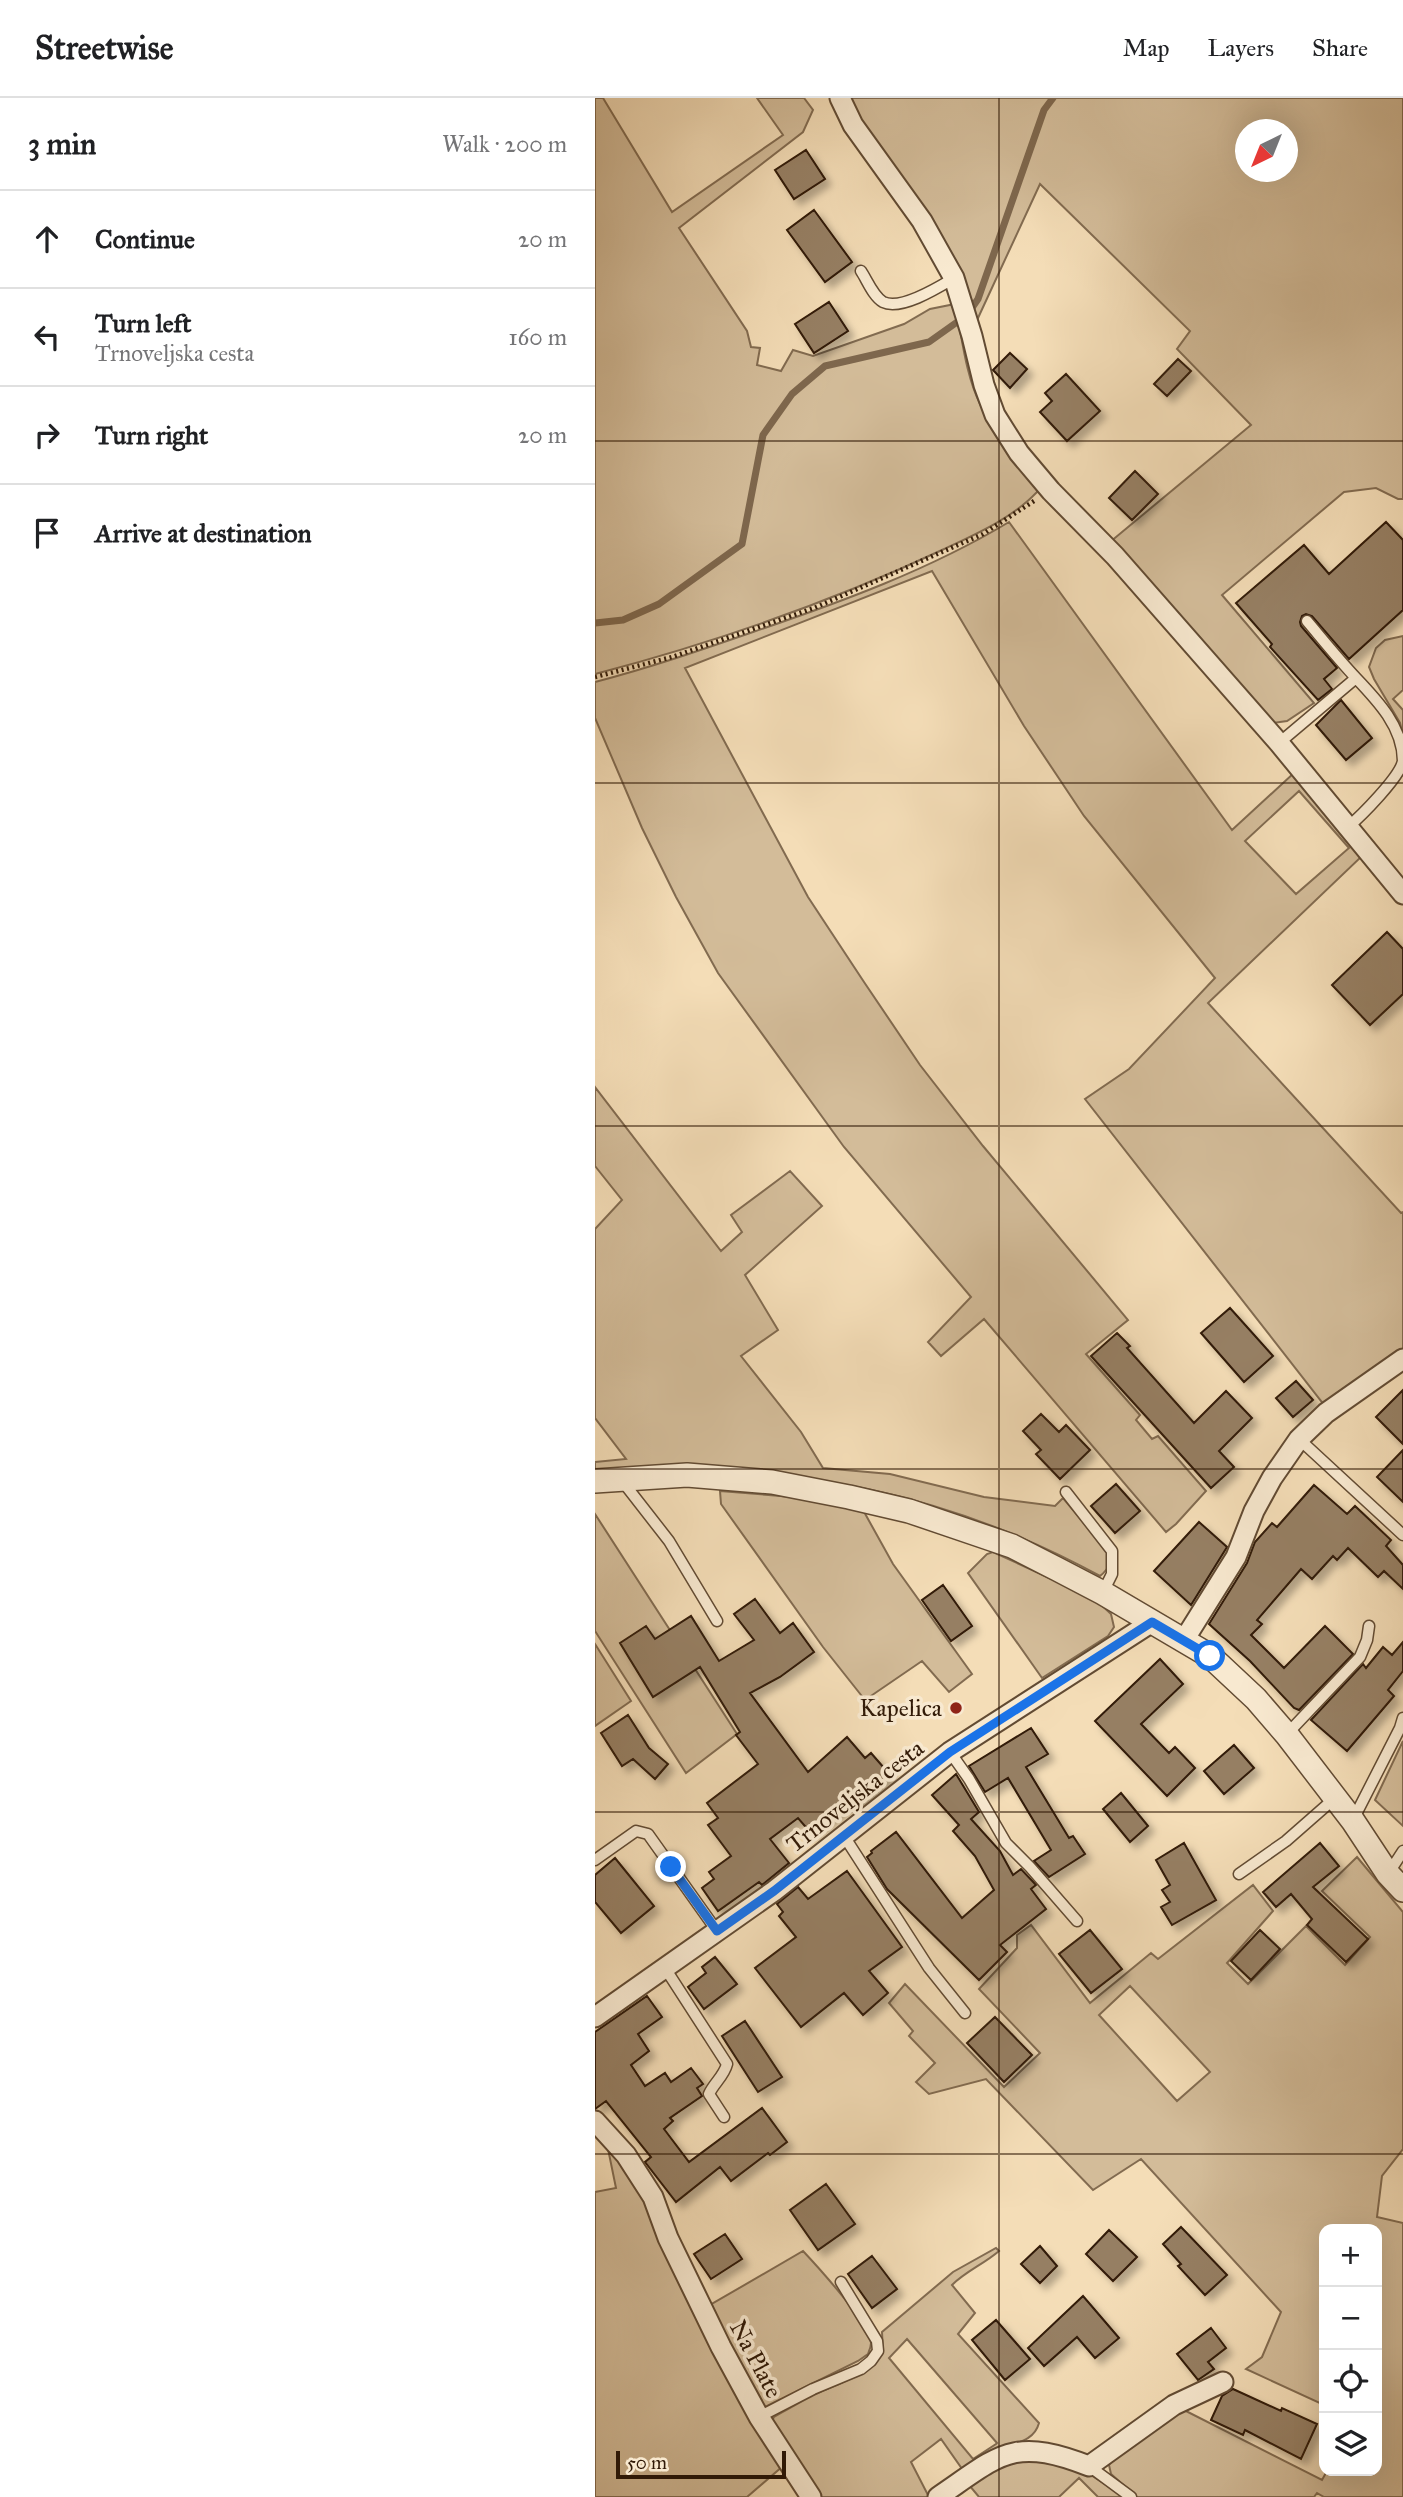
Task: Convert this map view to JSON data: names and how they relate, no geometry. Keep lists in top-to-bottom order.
{
  "streets": {
    "street": ["Trnoveljska cesta", "Na Plate"]
  },
  "places": ["Kapelica"],
  "scale_bar": "50 m",
  "north": "bottom left",
  "page": {
    "header": "Streetwise",
    "nav": ["Map", "Layers", "Share"],
    "heading": ["3 min", "Walk · 200 m"],
    "list": [
      ["Continue", "20 m"],
      ["Turn left", "Trnoveljska cesta", "160 m"],
      ["Turn right", "20 m"],
      "Arrive at destination"
    ],
    "map_buttons": ["+", "−"],
    "scale": "50 m"
  }
}
